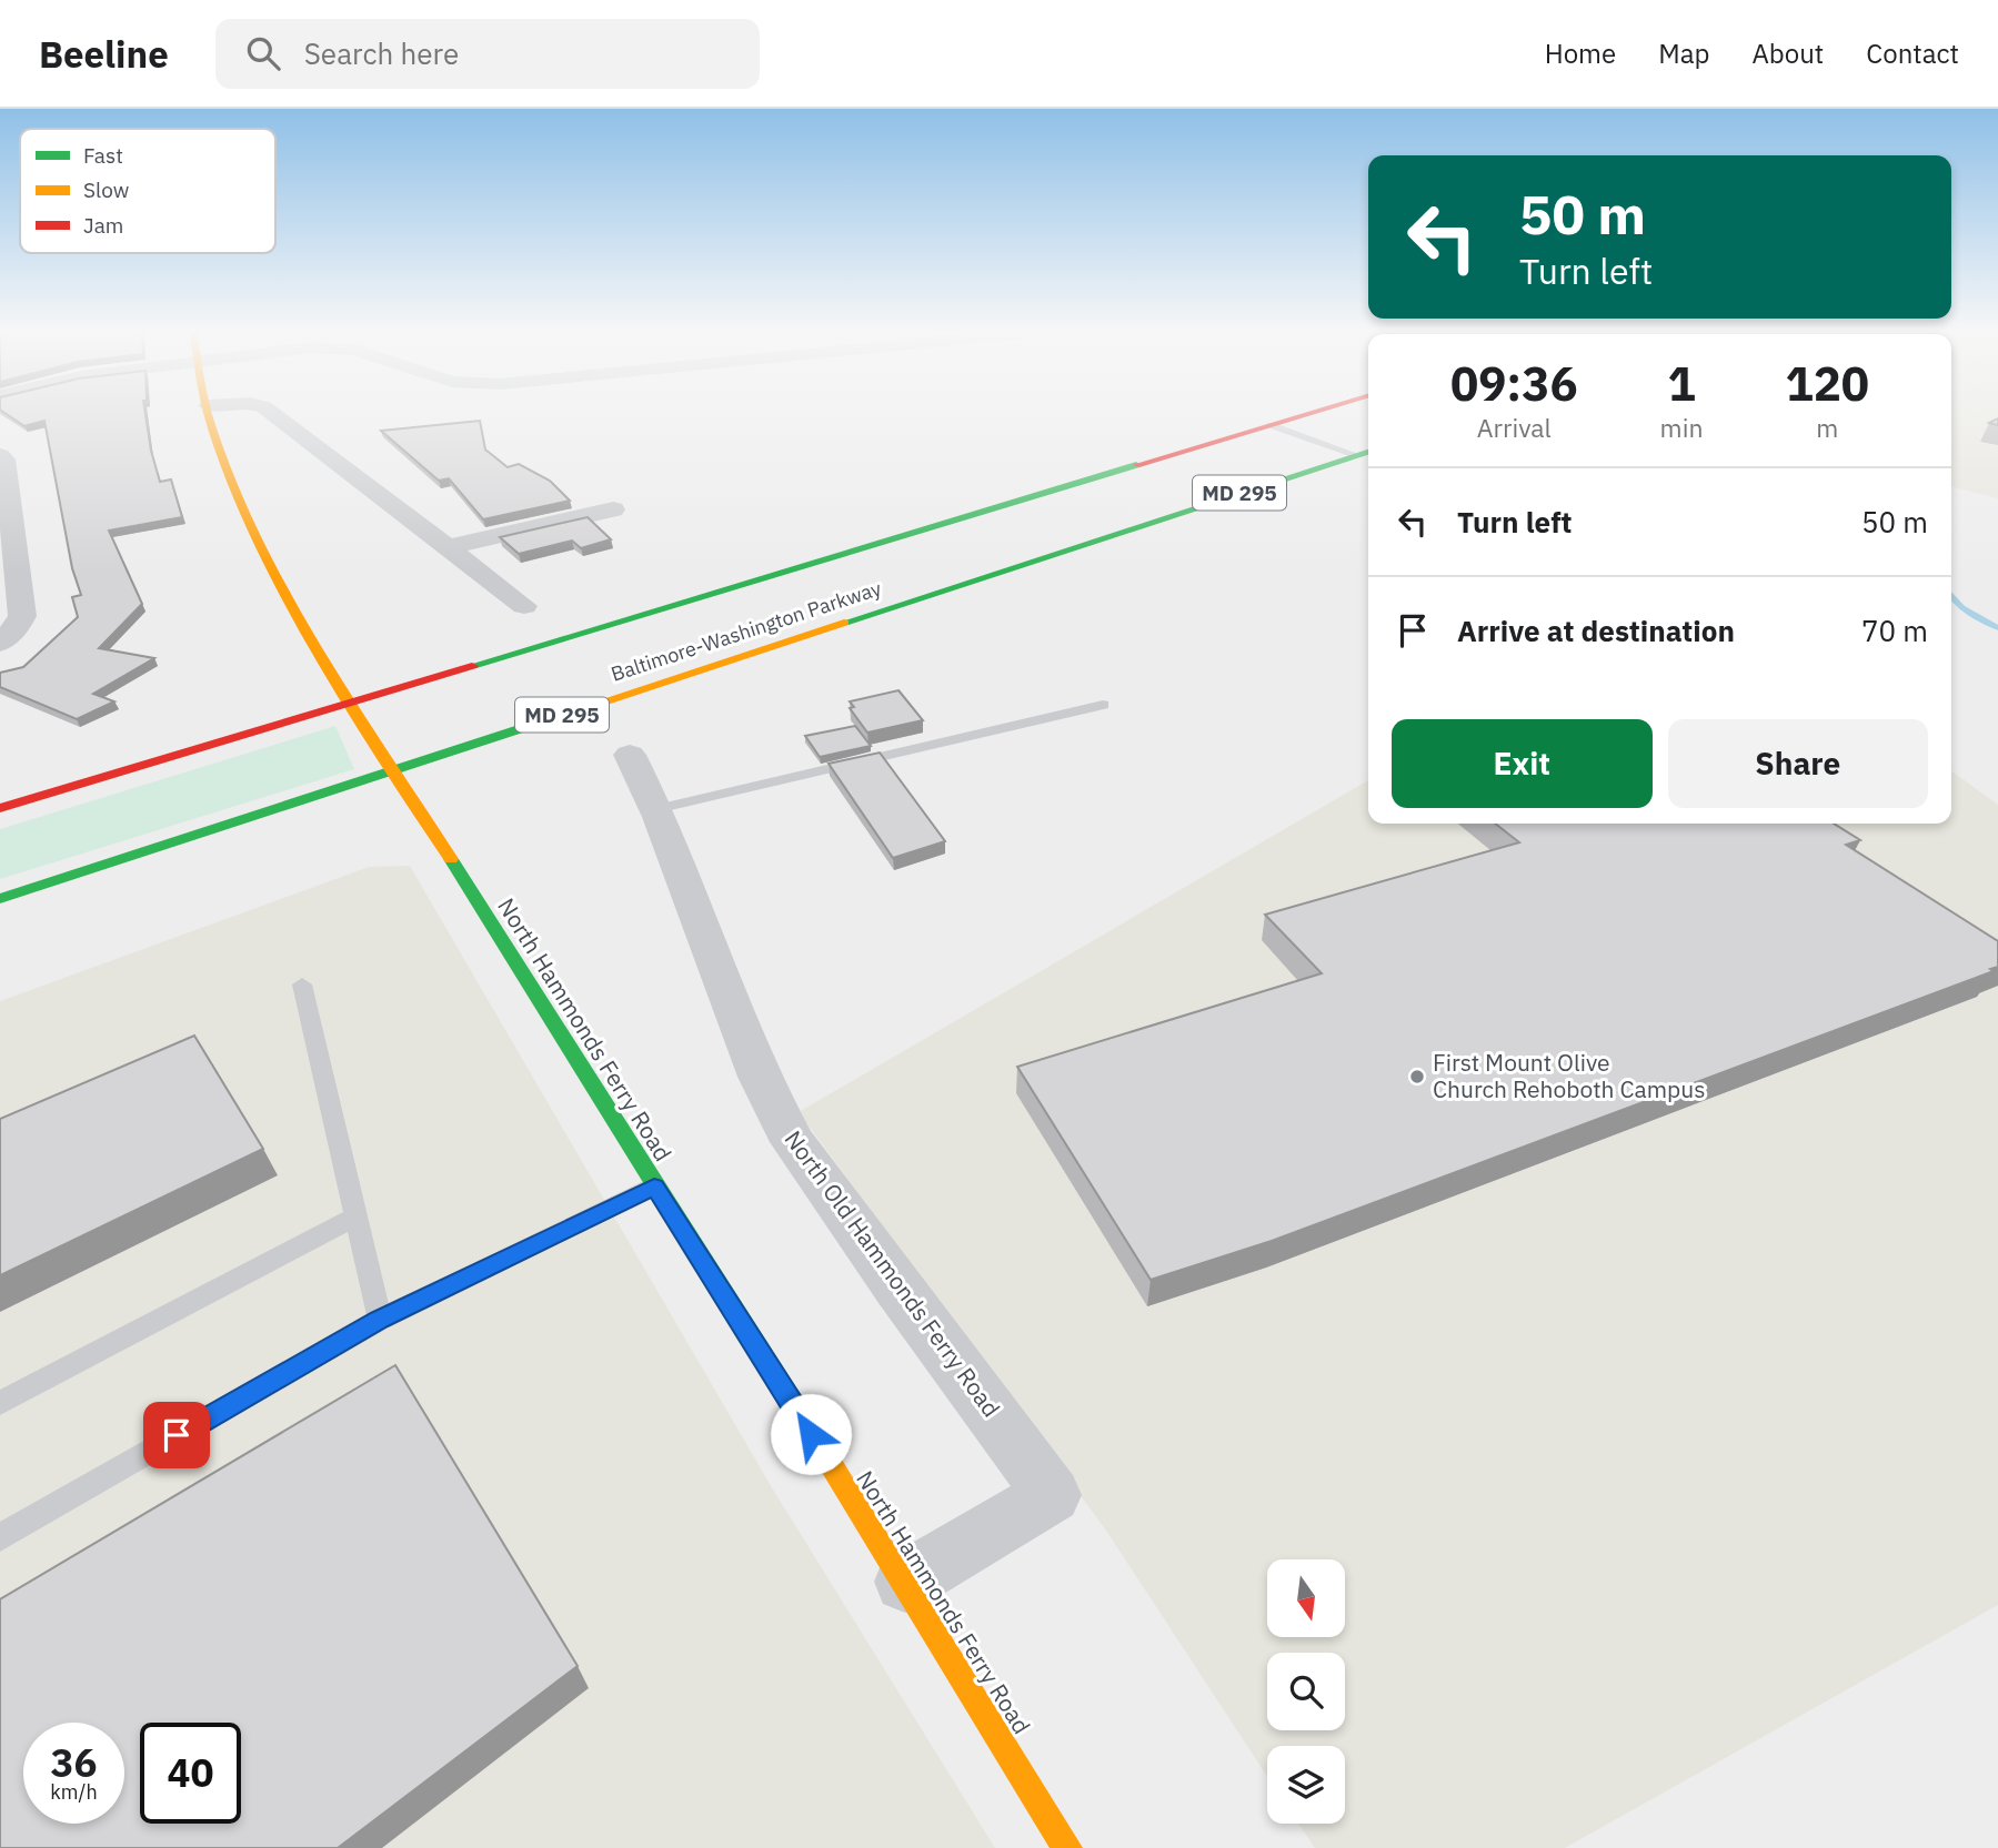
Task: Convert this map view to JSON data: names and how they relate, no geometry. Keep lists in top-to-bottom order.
{
  "streets": {
    "main road": ["MD 295", "Baltimore-Washington Parkway", "North Hammonds Ferry Road"],
    "street": ["North Old Hammonds Ferry Road"]
  },
  "crossings": [
    ["North Hammonds Ferry Road", "North Old Hammonds Ferry Road"]
  ],
  "places": ["First Mount Olive Church Rehoboth Campus"],
  "legend": ["Fast", "Slow", "Jam"],
  "north": "bottom",
  "page": {
    "header": "Beeline",
    "search": "Search here",
    "nav": [
      "Home",
      "Map",
      "About",
      "Contact"
    ],
    "turn": ["50 m", "Turn left"],
    "eta": [
      "09:36",
      "Arrival",
      "1",
      "min",
      "120",
      "m"
    ],
    "list": [
      {
        "name": "Turn left",
        "value": "50 m"
      },
      {
        "name": "Arrive at destination",
        "value": "70 m"
      }
    ],
    "buttons": ["Exit", "Share"],
    "speed": "36 km/h",
    "limit": "40"
  }
}
